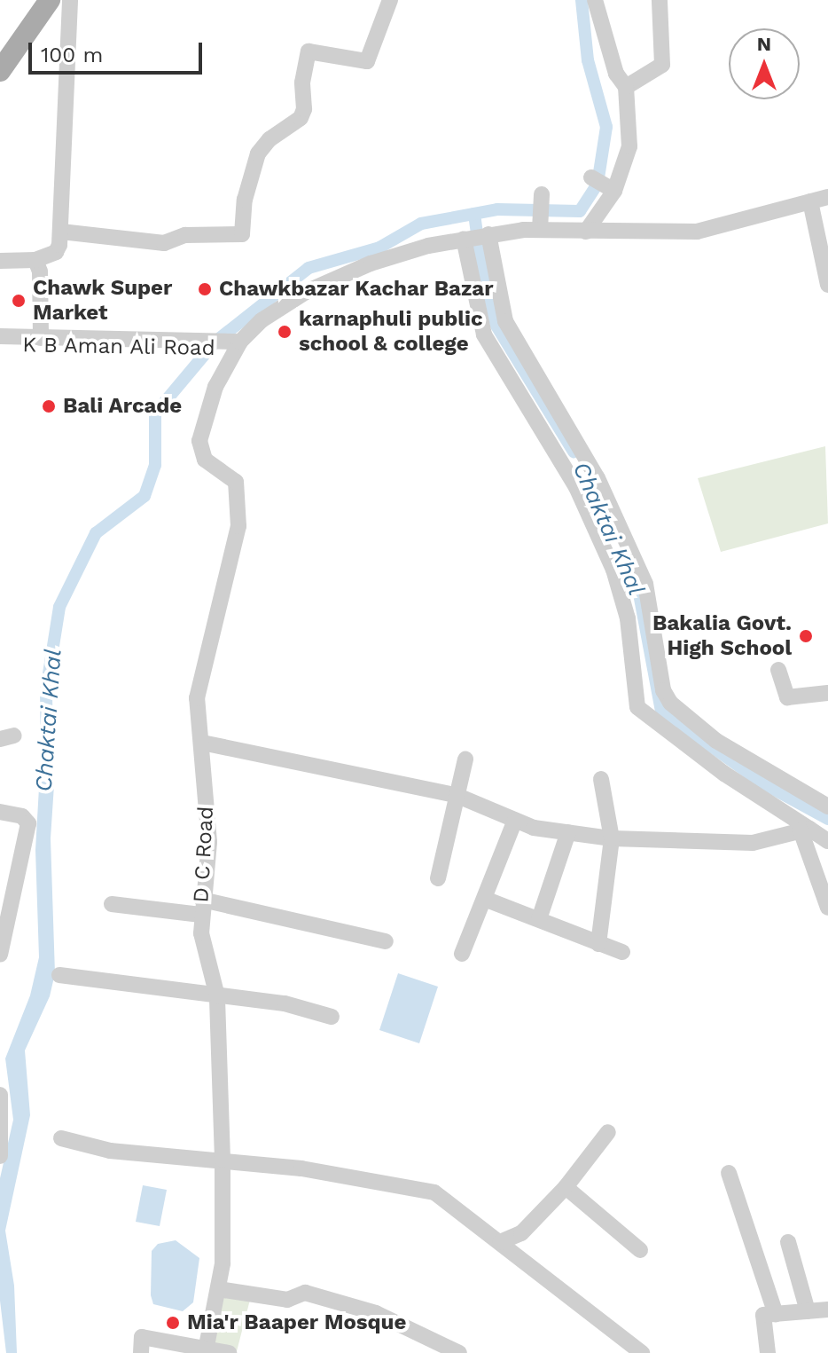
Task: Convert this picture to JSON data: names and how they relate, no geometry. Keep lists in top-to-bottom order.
{
  "streets": {
    "street": ["K B Aman Ali Road", "D C Road"]
  },
  "crossings": [
    ["K B Aman Ali Road", "D C Road"]
  ],
  "water": ["Chaktai Khal"],
  "places": [
    "Chawkbazar Kachar Bazar",
    "Chawk Super Market",
    "karnaphuli public school & college",
    "Bali Arcade",
    "Bakalia Govt. High School",
    "Mia'r Baaper Mosque"
  ],
  "scale_bar": "100 m",
  "north": "top"
}
